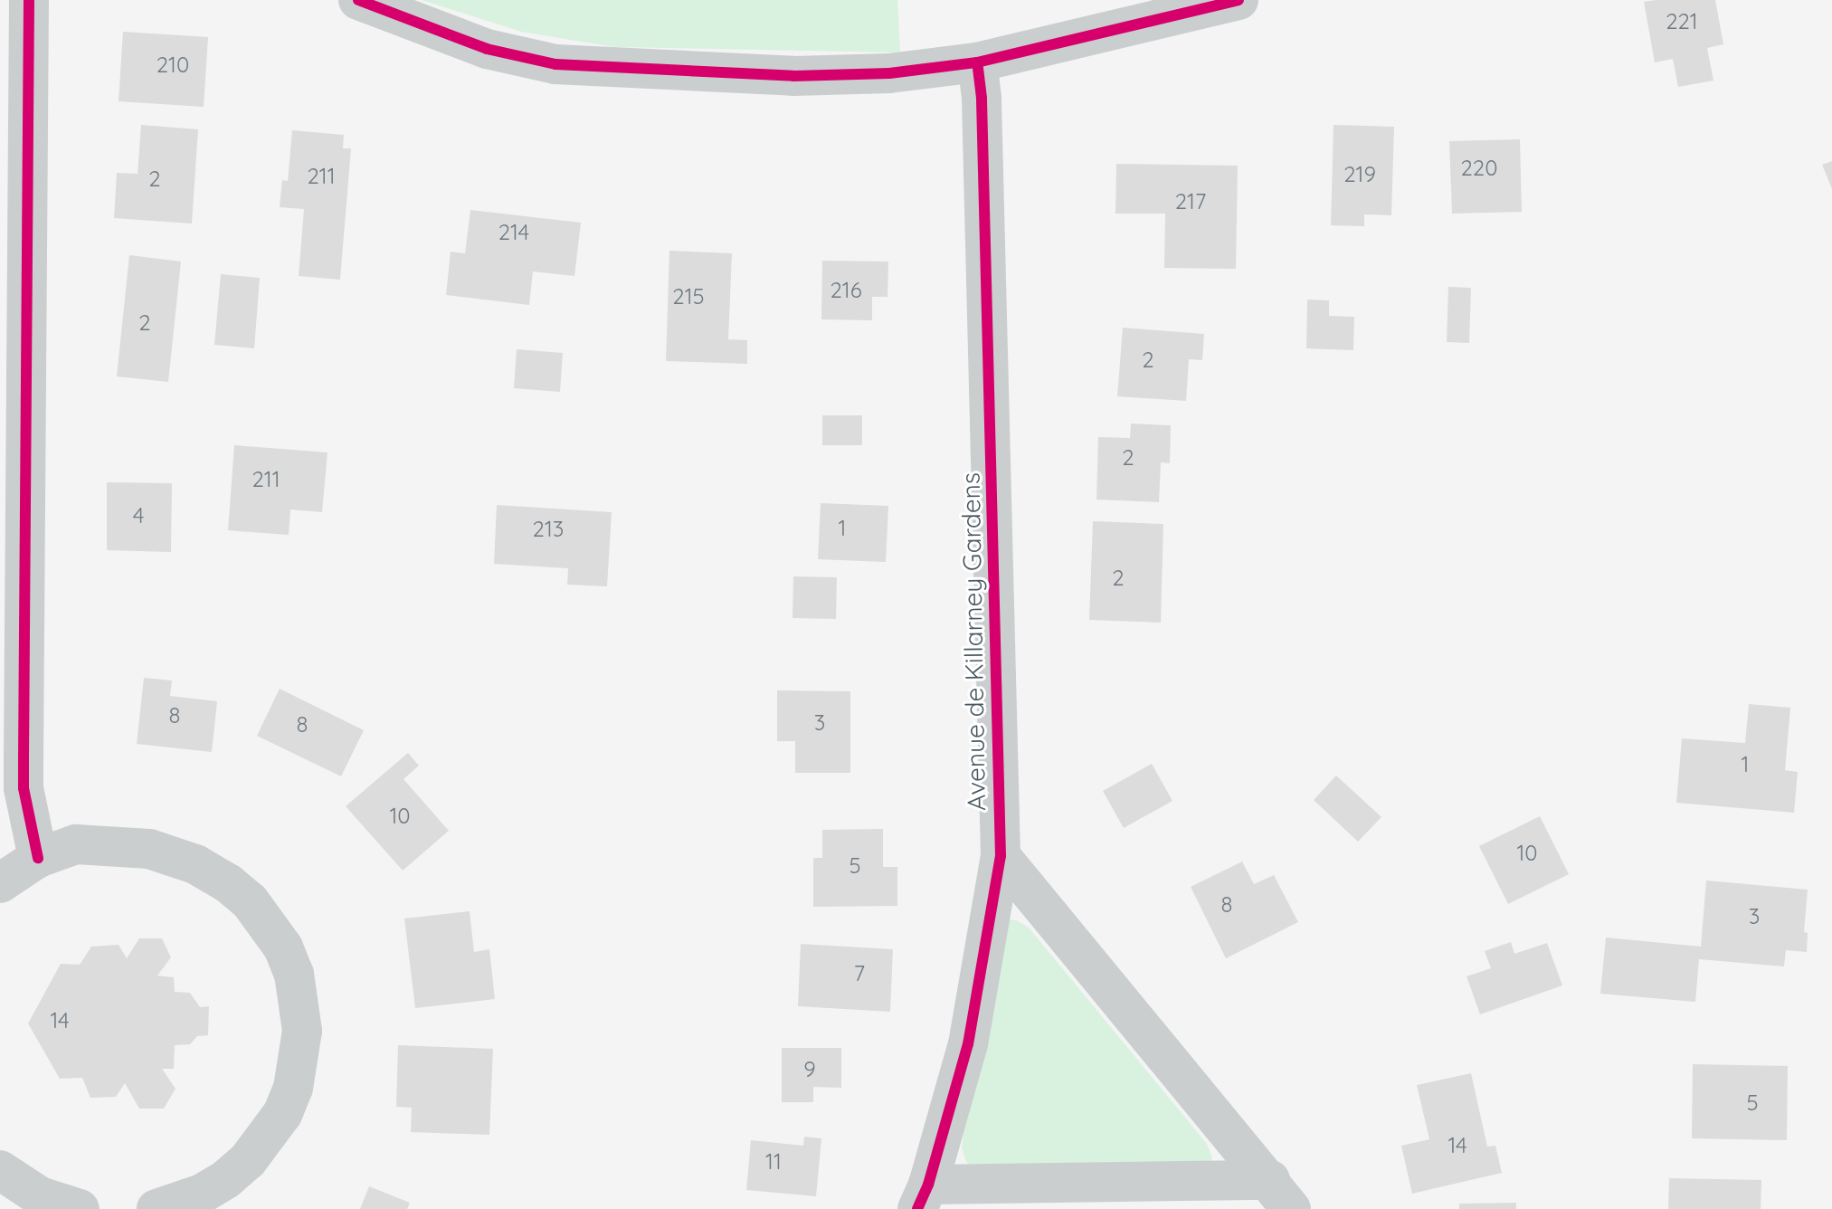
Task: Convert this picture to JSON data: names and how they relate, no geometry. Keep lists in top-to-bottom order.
{
  "streets": {
    "street": ["Avenue de Killarney Gardens"]
  },
  "house_numbers": [
    "221",
    "210",
    "220",
    "219",
    "211",
    "2",
    "217",
    "214",
    "216",
    "215",
    "2",
    "2",
    "2",
    "211",
    "4",
    "1",
    "213",
    "2",
    "8",
    "3",
    "8",
    "1",
    "10",
    "10",
    "5",
    "8",
    "3",
    "7",
    "14",
    "9",
    "5",
    "14",
    "11"
  ]
}
